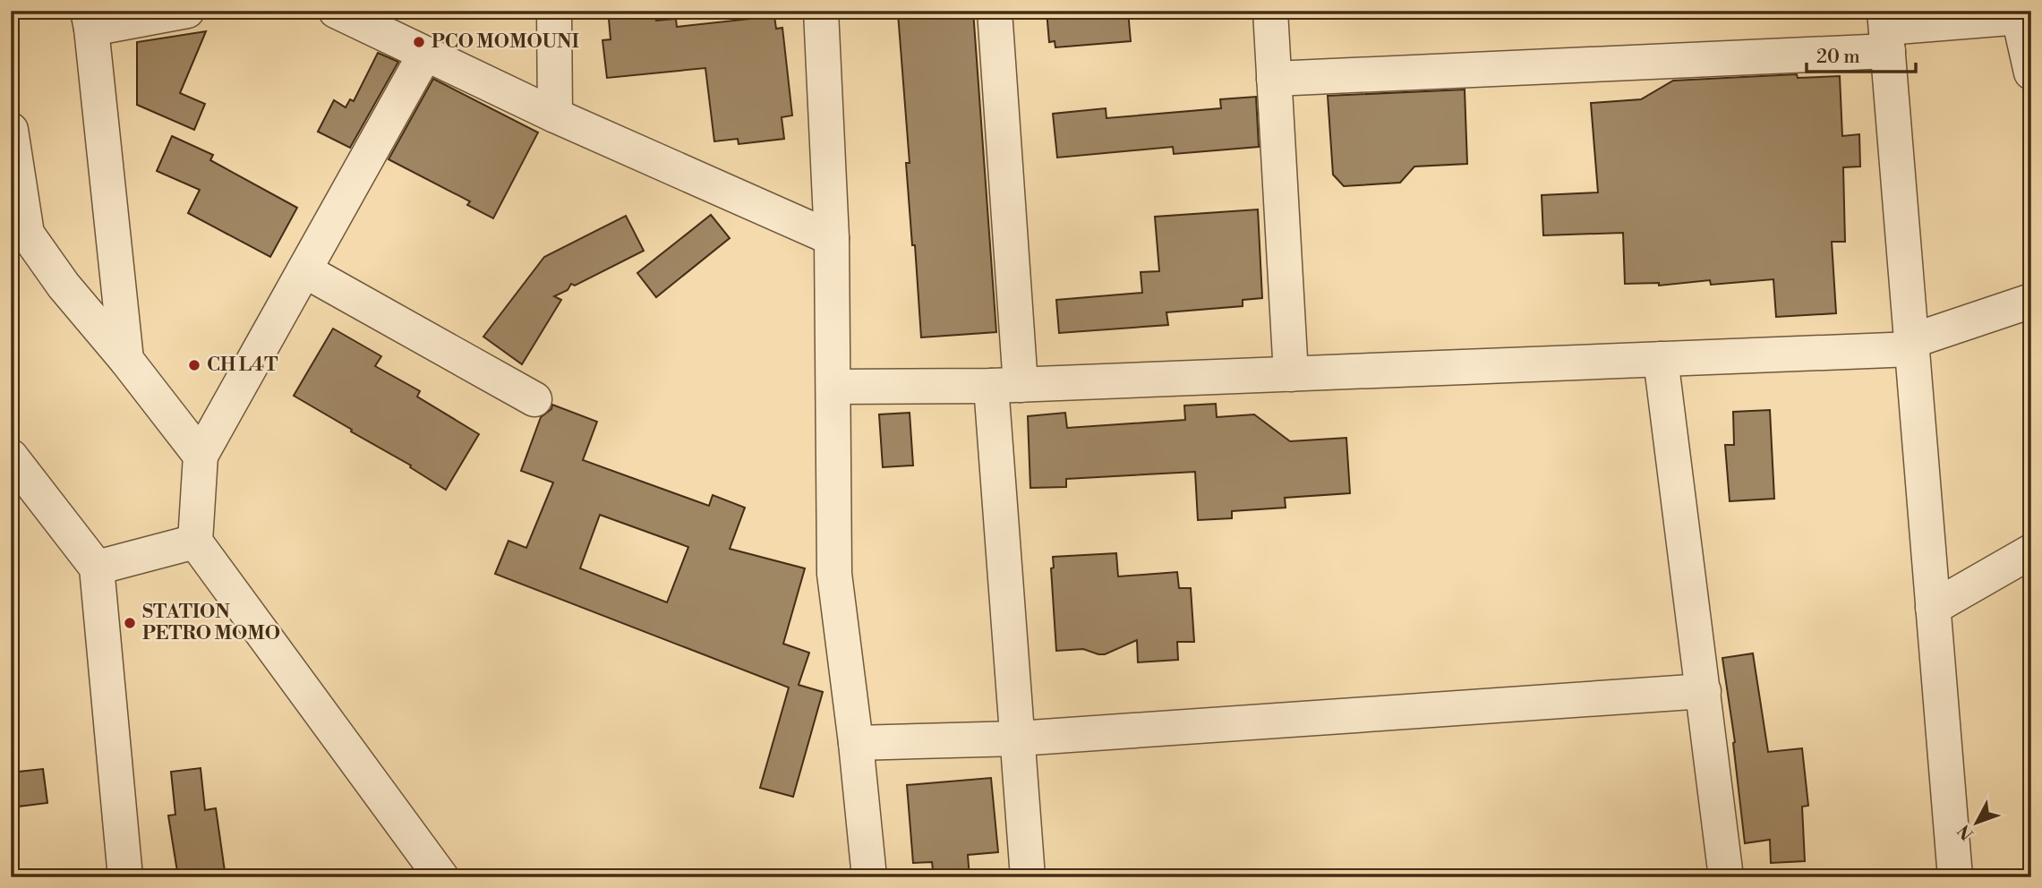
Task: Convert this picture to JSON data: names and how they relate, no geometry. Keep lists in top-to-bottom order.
{
  "places": ["PCO MOMOUNI", "CH L4T", "STATION PETRO MOMO"],
  "scale_bar": "20 m",
  "north": "bottom left"
}
